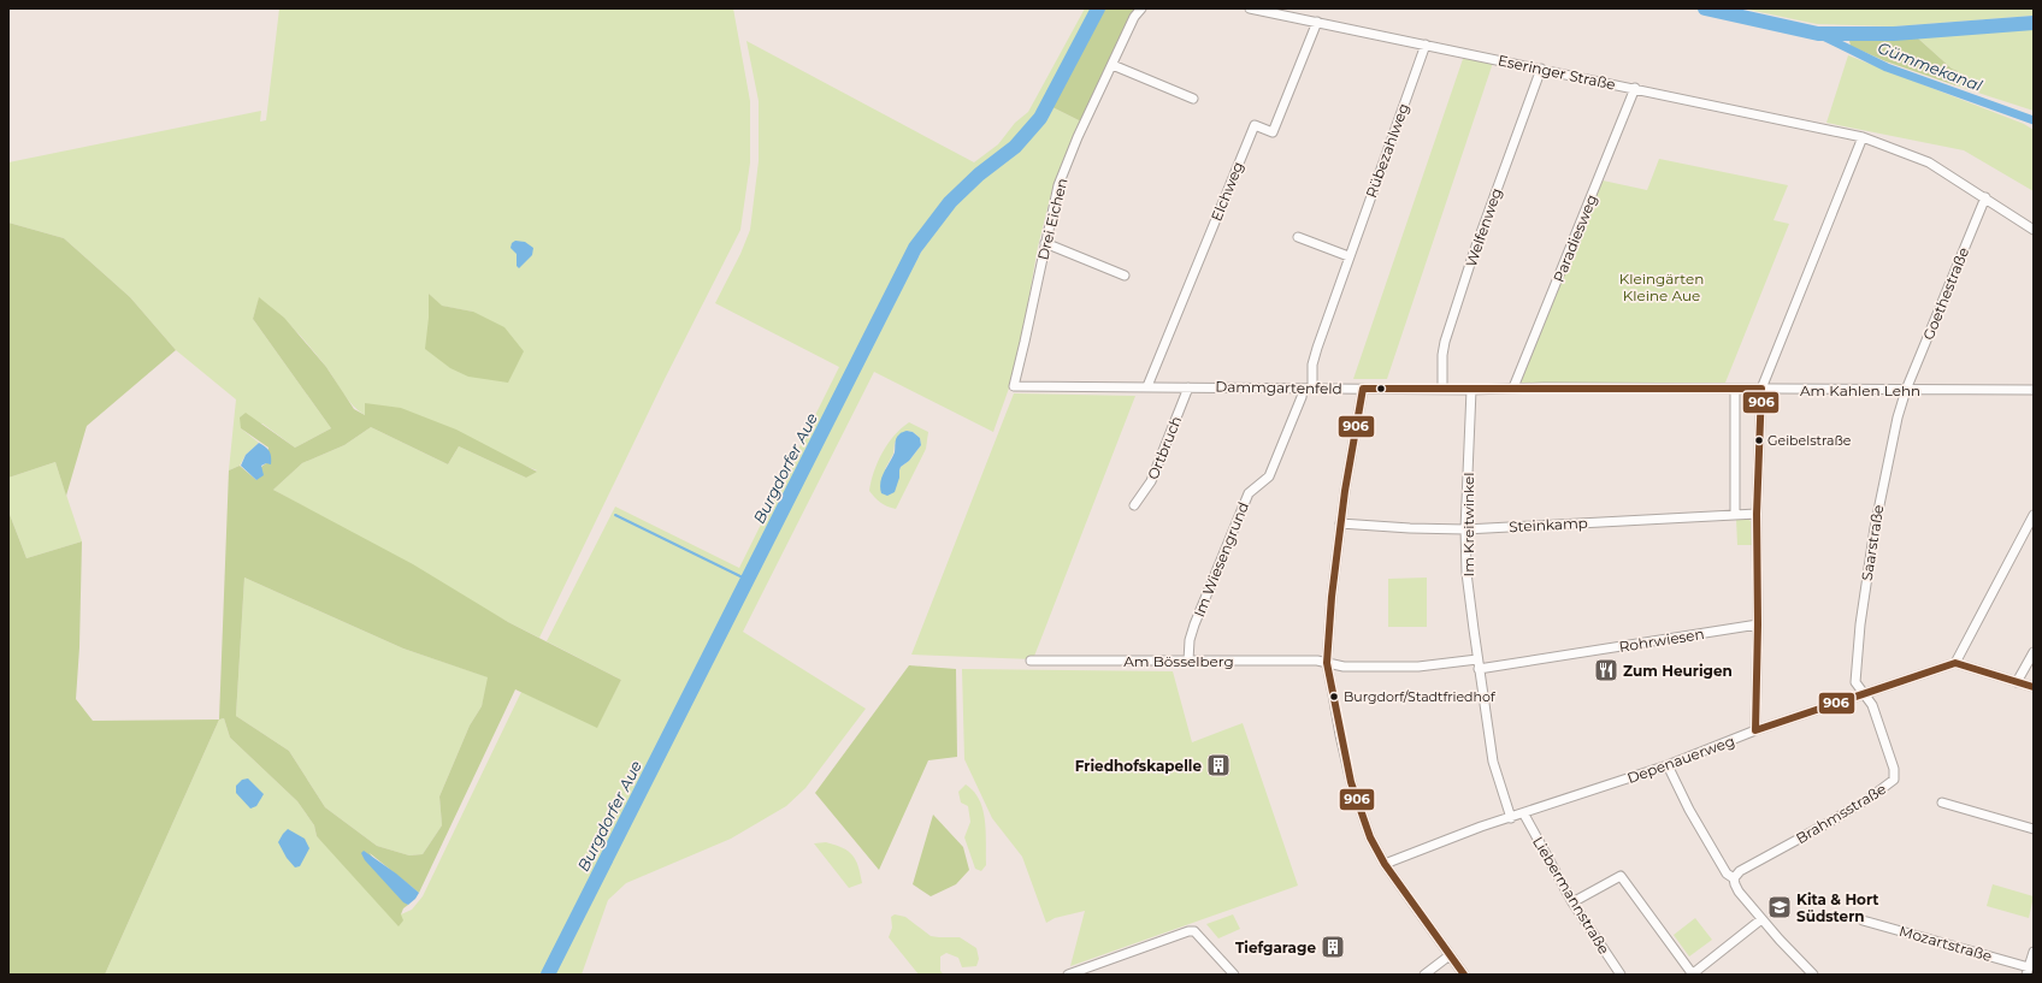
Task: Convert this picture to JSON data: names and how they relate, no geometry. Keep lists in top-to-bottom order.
{
  "streets": {
    "street": [
      "Eseringer Straße",
      "Rübezahlweg",
      "Elchweg",
      "Drei Eichen",
      "Welfenweg",
      "Paradiesweg",
      "Goethestraße",
      "Dammgartenfeld",
      "Am Kahlen Lehn",
      "Ortbruch",
      "Im Kreitwinkel",
      "Steinkamp",
      "Saarstraße",
      "Im Wiesengrund",
      "Rohrwiesen",
      "Am Bösselberg",
      "Depenauerweg",
      "Brahmsstraße",
      "Liebermannstraße",
      "Mozartstraße"
    ]
  },
  "crossings": [
    ["Eseringer Straße", "Rübezahlweg"],
    ["Eseringer Straße", "Elchweg"],
    ["Eseringer Straße", "Welfenweg"],
    ["Eseringer Straße", "Paradiesweg"],
    ["Eseringer Straße", "Goethestraße"],
    ["Rübezahlweg", "Dammgartenfeld"],
    ["Rübezahlweg", "Im Wiesengrund"],
    ["Elchweg", "Dammgartenfeld"],
    ["Drei Eichen", "Dammgartenfeld"],
    ["Welfenweg", "Dammgartenfeld"],
    ["Paradiesweg", "Dammgartenfeld"],
    ["Goethestraße", "Am Kahlen Lehn"],
    ["Goethestraße", "Saarstraße"],
    ["Dammgartenfeld", "Am Kahlen Lehn"],
    ["Dammgartenfeld", "Ortbruch"],
    ["Dammgartenfeld", "Im Kreitwinkel"],
    ["Dammgartenfeld", "Im Wiesengrund"],
    ["Am Kahlen Lehn", "Saarstraße"],
    ["Im Kreitwinkel", "Steinkamp"],
    ["Im Kreitwinkel", "Rohrwiesen"],
    ["Im Kreitwinkel", "Am Bösselberg"],
    ["Im Kreitwinkel", "Depenauerweg"],
    ["Saarstraße", "Depenauerweg"],
    ["Saarstraße", "Brahmsstraße"],
    ["Im Wiesengrund", "Am Bösselberg"],
    ["Depenauerweg", "Brahmsstraße"],
    ["Depenauerweg", "Liebermannstraße"]
  ],
  "water": ["Gümmekanal", "Burgdorfer Aue"],
  "parks": ["Kleingärten Kleine Aue"],
  "places": {
    "other": ["Geibelstraße", "Burgdorf/Stadtfriedhof"],
    "restaurant": ["Zum Heurigen"],
    "building": ["Friedhofskapelle", "Tiefgarage"],
    "school or university": ["Kita & Hort Südstern"]
  },
  "lines": ["transit line 906"]
}
